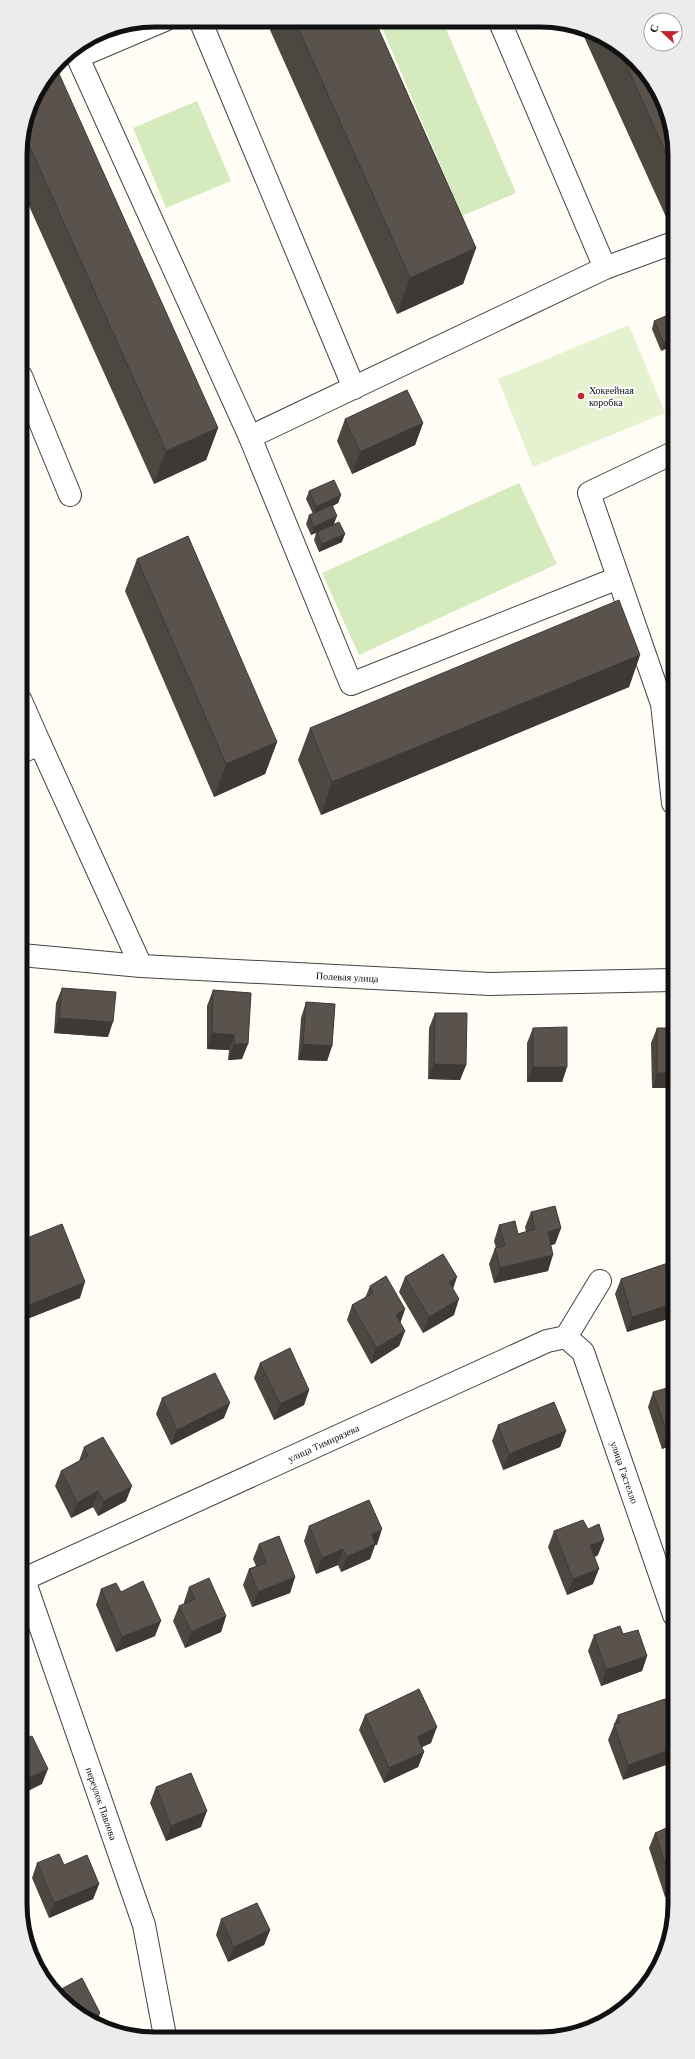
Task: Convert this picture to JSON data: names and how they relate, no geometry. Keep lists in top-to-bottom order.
{
  "streets": {
    "street": [
      "Полевая улица",
      "улица Тимирязева",
      "улица Гастелло",
      "переулок Павлова"
    ]
  },
  "crossings": [
    ["улица Тимирязева", "улица Гастелло"]
  ],
  "places": ["Хокеейная коробка"],
  "north": "left"
}
